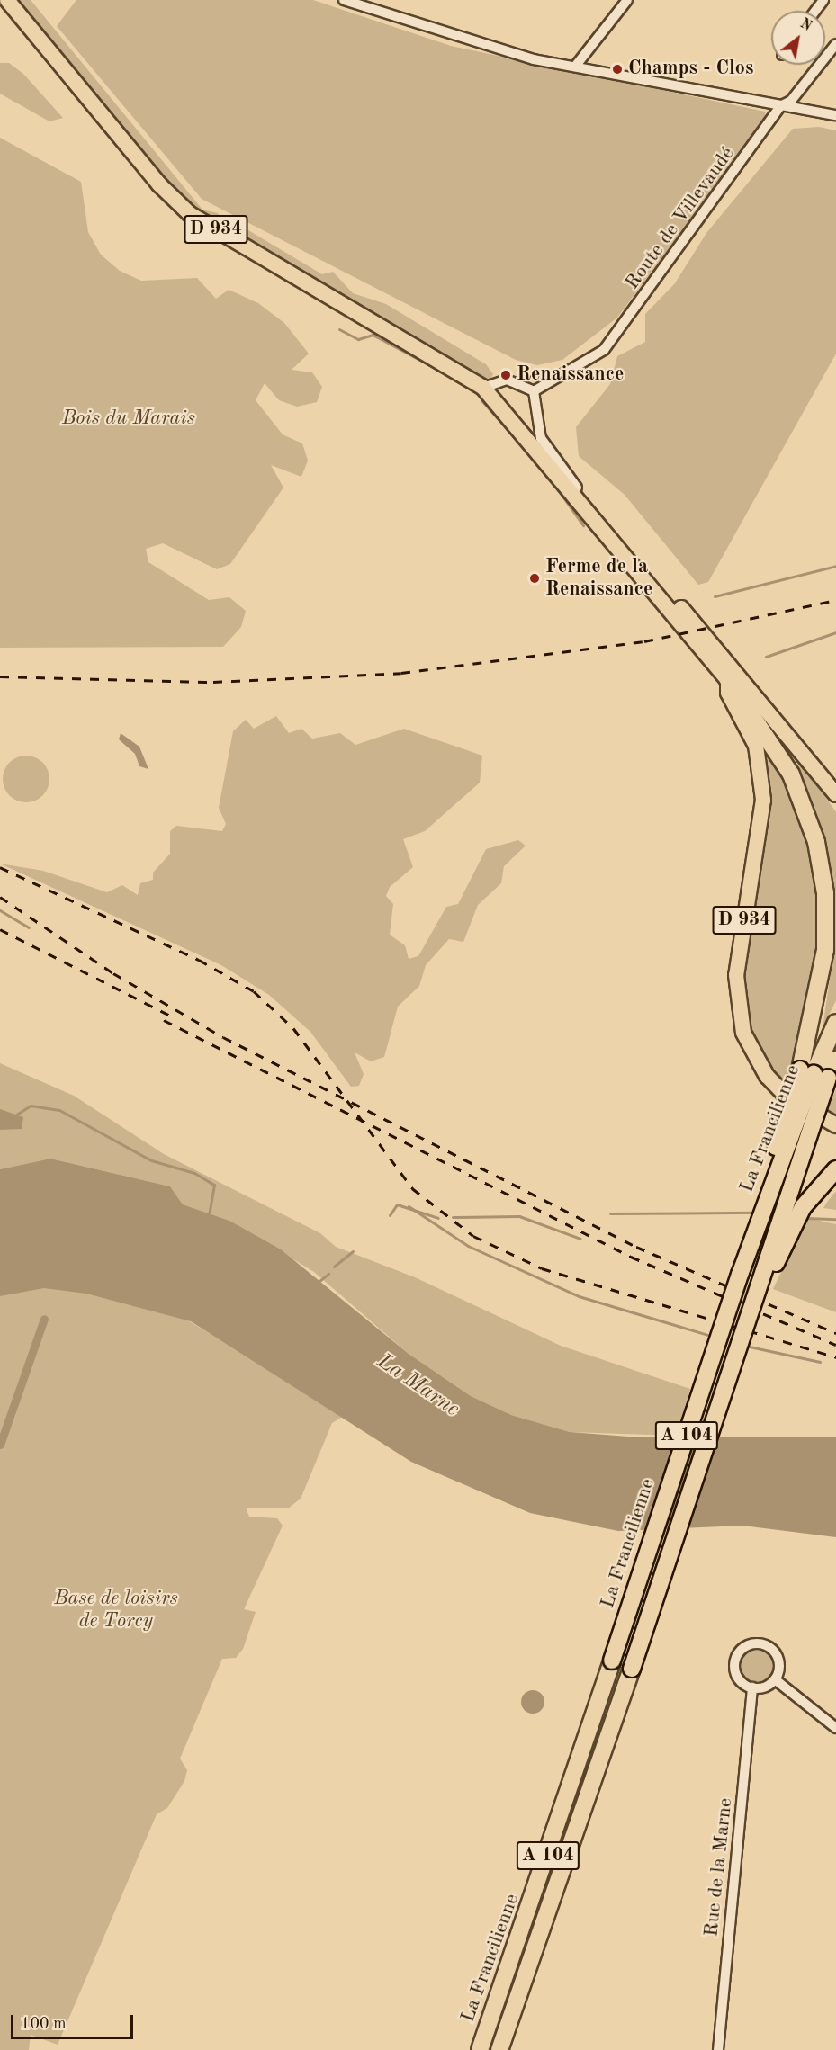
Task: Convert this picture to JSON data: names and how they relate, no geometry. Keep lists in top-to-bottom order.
{
  "streets": {
    "highway": ["La Francilienne", "A 104"],
    "main road": ["D 934"],
    "street": ["Route de Villevaudé", "Rue de la Marne"]
  },
  "water": ["La Marne"],
  "parks": ["Bois du Marais", "Base de loisirs de Torcy"],
  "places": ["Champs - Clos", "Renaissance", "Ferme de la Renaissance"],
  "scale_bar": "100 m",
  "north": "top right"
}
